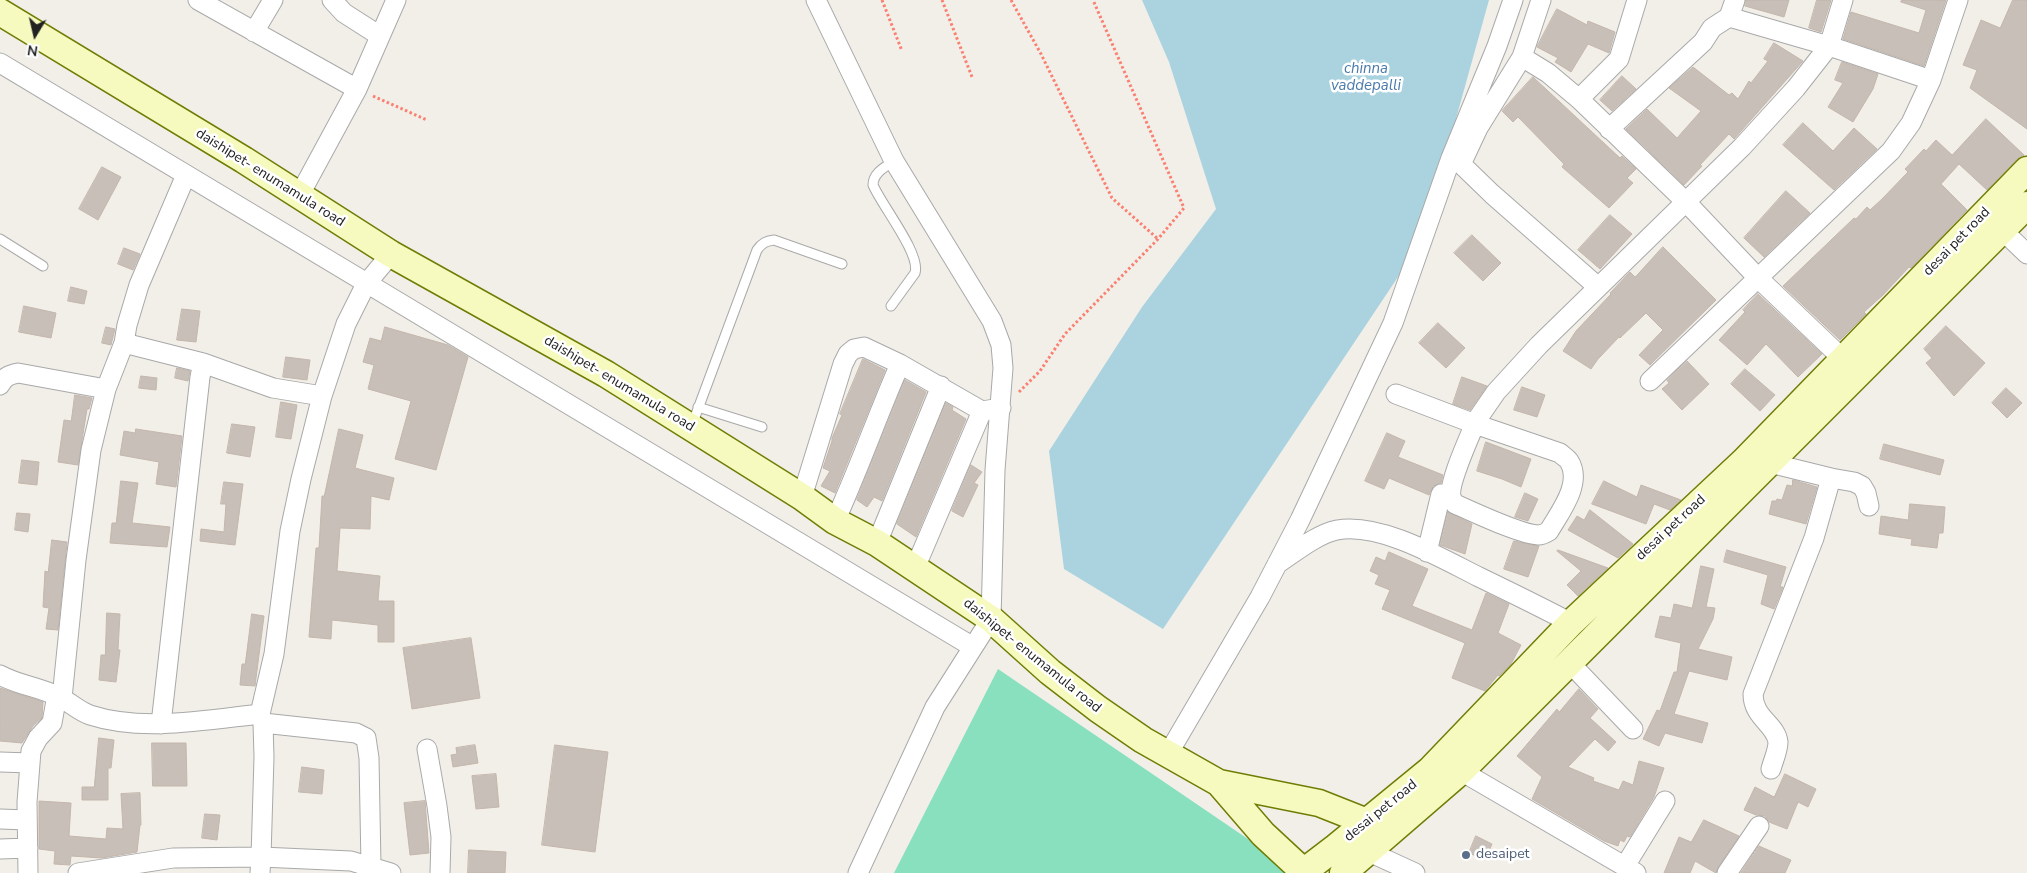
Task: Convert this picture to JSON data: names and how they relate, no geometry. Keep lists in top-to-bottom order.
{
  "streets": {
    "street": ["daishipet- enumamula road", "desai pet road"]
  },
  "crossings": [
    ["daishipet- enumamula road", "desai pet road"]
  ],
  "water": ["chinna vaddepalli"],
  "places": ["desaipet"],
  "north": "bottom"
}
